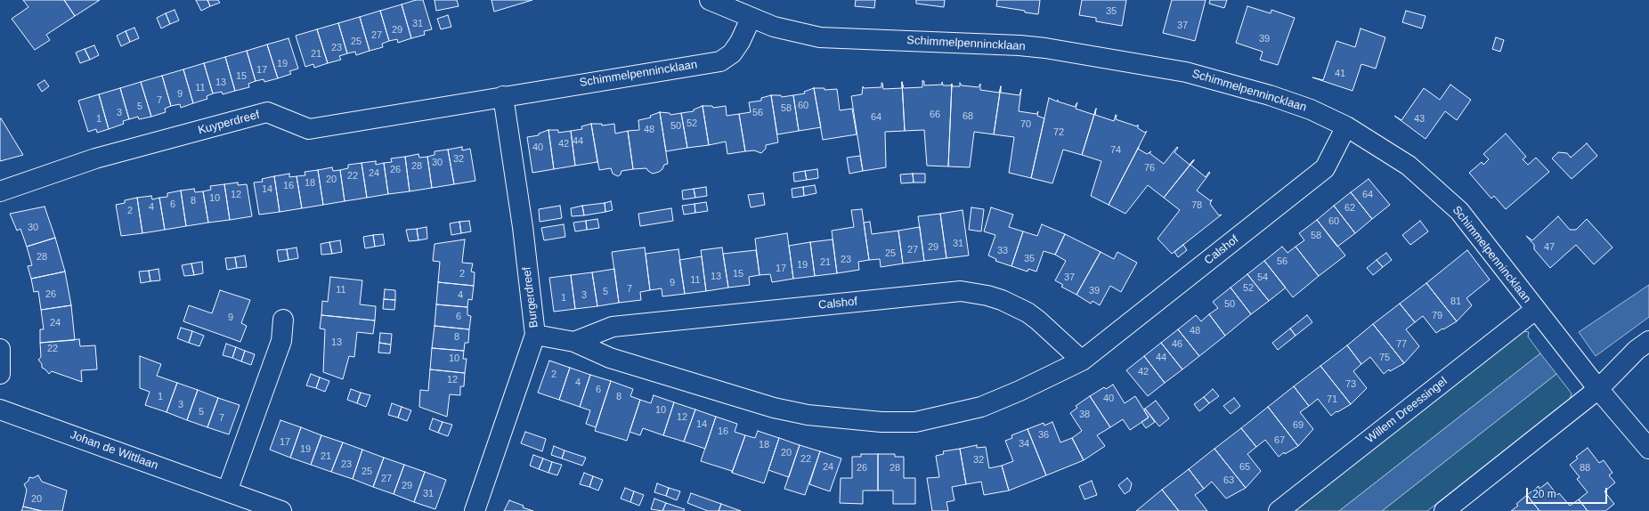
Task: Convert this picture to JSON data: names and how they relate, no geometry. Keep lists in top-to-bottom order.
{
  "streets": {
    "street": [
      "Schimmelpennincklaan",
      "Kuyperdreef",
      "Calshof",
      "Burgerdreef",
      "Willem Dreessingel",
      "Johan de Wittlaan"
    ]
  },
  "crossings": [
    ["Schimmelpennincklaan", "Kuyperdreef"],
    ["Schimmelpennincklaan", "Calshof"],
    ["Schimmelpennincklaan", "Burgerdreef"],
    ["Schimmelpennincklaan", "Willem Dreessingel"],
    ["Kuyperdreef", "Burgerdreef"],
    ["Calshof", "Burgerdreef"]
  ],
  "house_numbers": [
    "35",
    "31",
    "37",
    "29",
    "27",
    "39",
    "25",
    "23",
    "21",
    "19",
    "17",
    "41",
    "15",
    "13",
    "11",
    "9",
    "7",
    "60",
    "5",
    "58",
    "3",
    "56",
    "66",
    "68",
    "64",
    "1",
    "43",
    "52",
    "70",
    "50",
    "48",
    "72",
    "44",
    "42",
    "40",
    "74",
    "32",
    "30",
    "28",
    "76",
    "26",
    "24",
    "22",
    "20",
    "18",
    "16",
    "14",
    "12",
    "64",
    "10",
    "8",
    "6",
    "78",
    "4",
    "62",
    "2",
    "60",
    "30",
    "58",
    "31",
    "29",
    "47",
    "27",
    "33",
    "25",
    "28",
    "35",
    "23",
    "56",
    "21",
    "19",
    "17",
    "2",
    "15",
    "13",
    "37",
    "54",
    "11",
    "9",
    "52",
    "7",
    "11",
    "39",
    "5",
    "26",
    "4",
    "3",
    "1",
    "81",
    "50",
    "79",
    "6",
    "9",
    "24",
    "48",
    "8",
    "13",
    "46",
    "77",
    "22",
    "44",
    "75",
    "10",
    "42",
    "2",
    "12",
    "4",
    "73",
    "6",
    "1",
    "8",
    "40",
    "71",
    "3",
    "10",
    "5",
    "38",
    "12",
    "7",
    "14",
    "69",
    "16",
    "36",
    "67",
    "17",
    "34",
    "18",
    "19",
    "20",
    "21",
    "22",
    "32",
    "23",
    "24",
    "65",
    "26",
    "28",
    "88",
    "25",
    "27",
    "63",
    "29",
    "31",
    "20"
  ],
  "scale_bar": "20 m"
}
